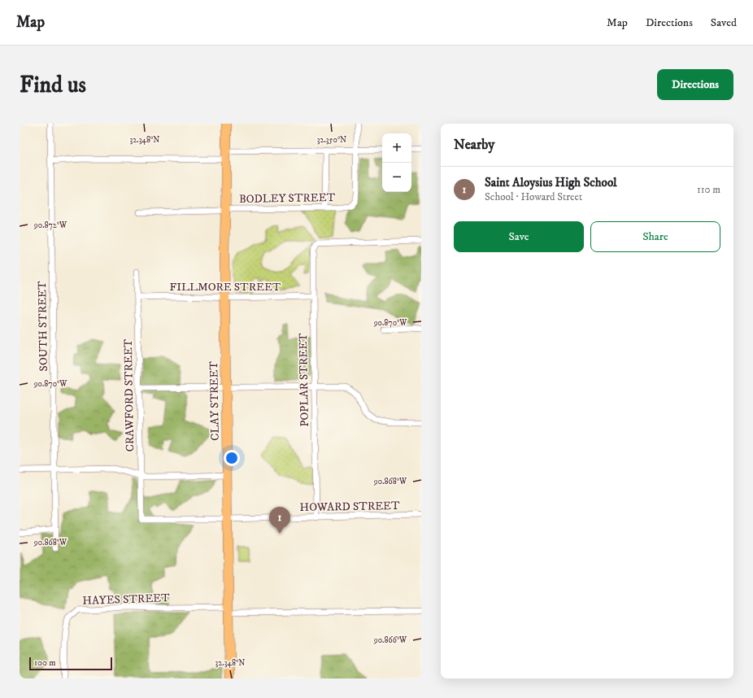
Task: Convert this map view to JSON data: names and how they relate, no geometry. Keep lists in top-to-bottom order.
{
  "streets": {
    "main road": ["CLAY STREET"],
    "street": [
      "BODLEY STREET",
      "FILLMORE STREET",
      "SOUTH STREET",
      "POPLAR STREET",
      "CRAWFORD STREET",
      "HOWARD STREET",
      "HAYES STREET"
    ]
  },
  "crossings": [
    ["BODLEY STREET", "CLAY STREET"],
    ["FILLMORE STREET", "POPLAR STREET"],
    ["FILLMORE STREET", "CRAWFORD STREET"],
    ["FILLMORE STREET", "CLAY STREET"],
    ["POPLAR STREET", "HOWARD STREET"],
    ["CRAWFORD STREET", "HOWARD STREET"],
    ["CLAY STREET", "HOWARD STREET"],
    ["CLAY STREET", "HAYES STREET"]
  ],
  "scale_bar": "100 m",
  "page": {
    "header": "Map",
    "nav": ["Map", "Directions", "Saved"],
    "buttons": [
      "Directions",
      ["Save", "Share"]
    ],
    "title": "Find us",
    "heading": "Nearby",
    "map_buttons": ["+", "−"],
    "list": [
      {
        "mark": "1",
        "name": "Saint Aloysius High School",
        "note": "School · Howard Street",
        "value": "110 m"
      }
    ],
    "pins": "1",
    "scale": "100 m"
  },
  "coordinates": [
    "32.348°N",
    "32.350°N",
    "90.872°W",
    "90.870°W",
    "90.868°W",
    "90.866°W"
  ]
}
